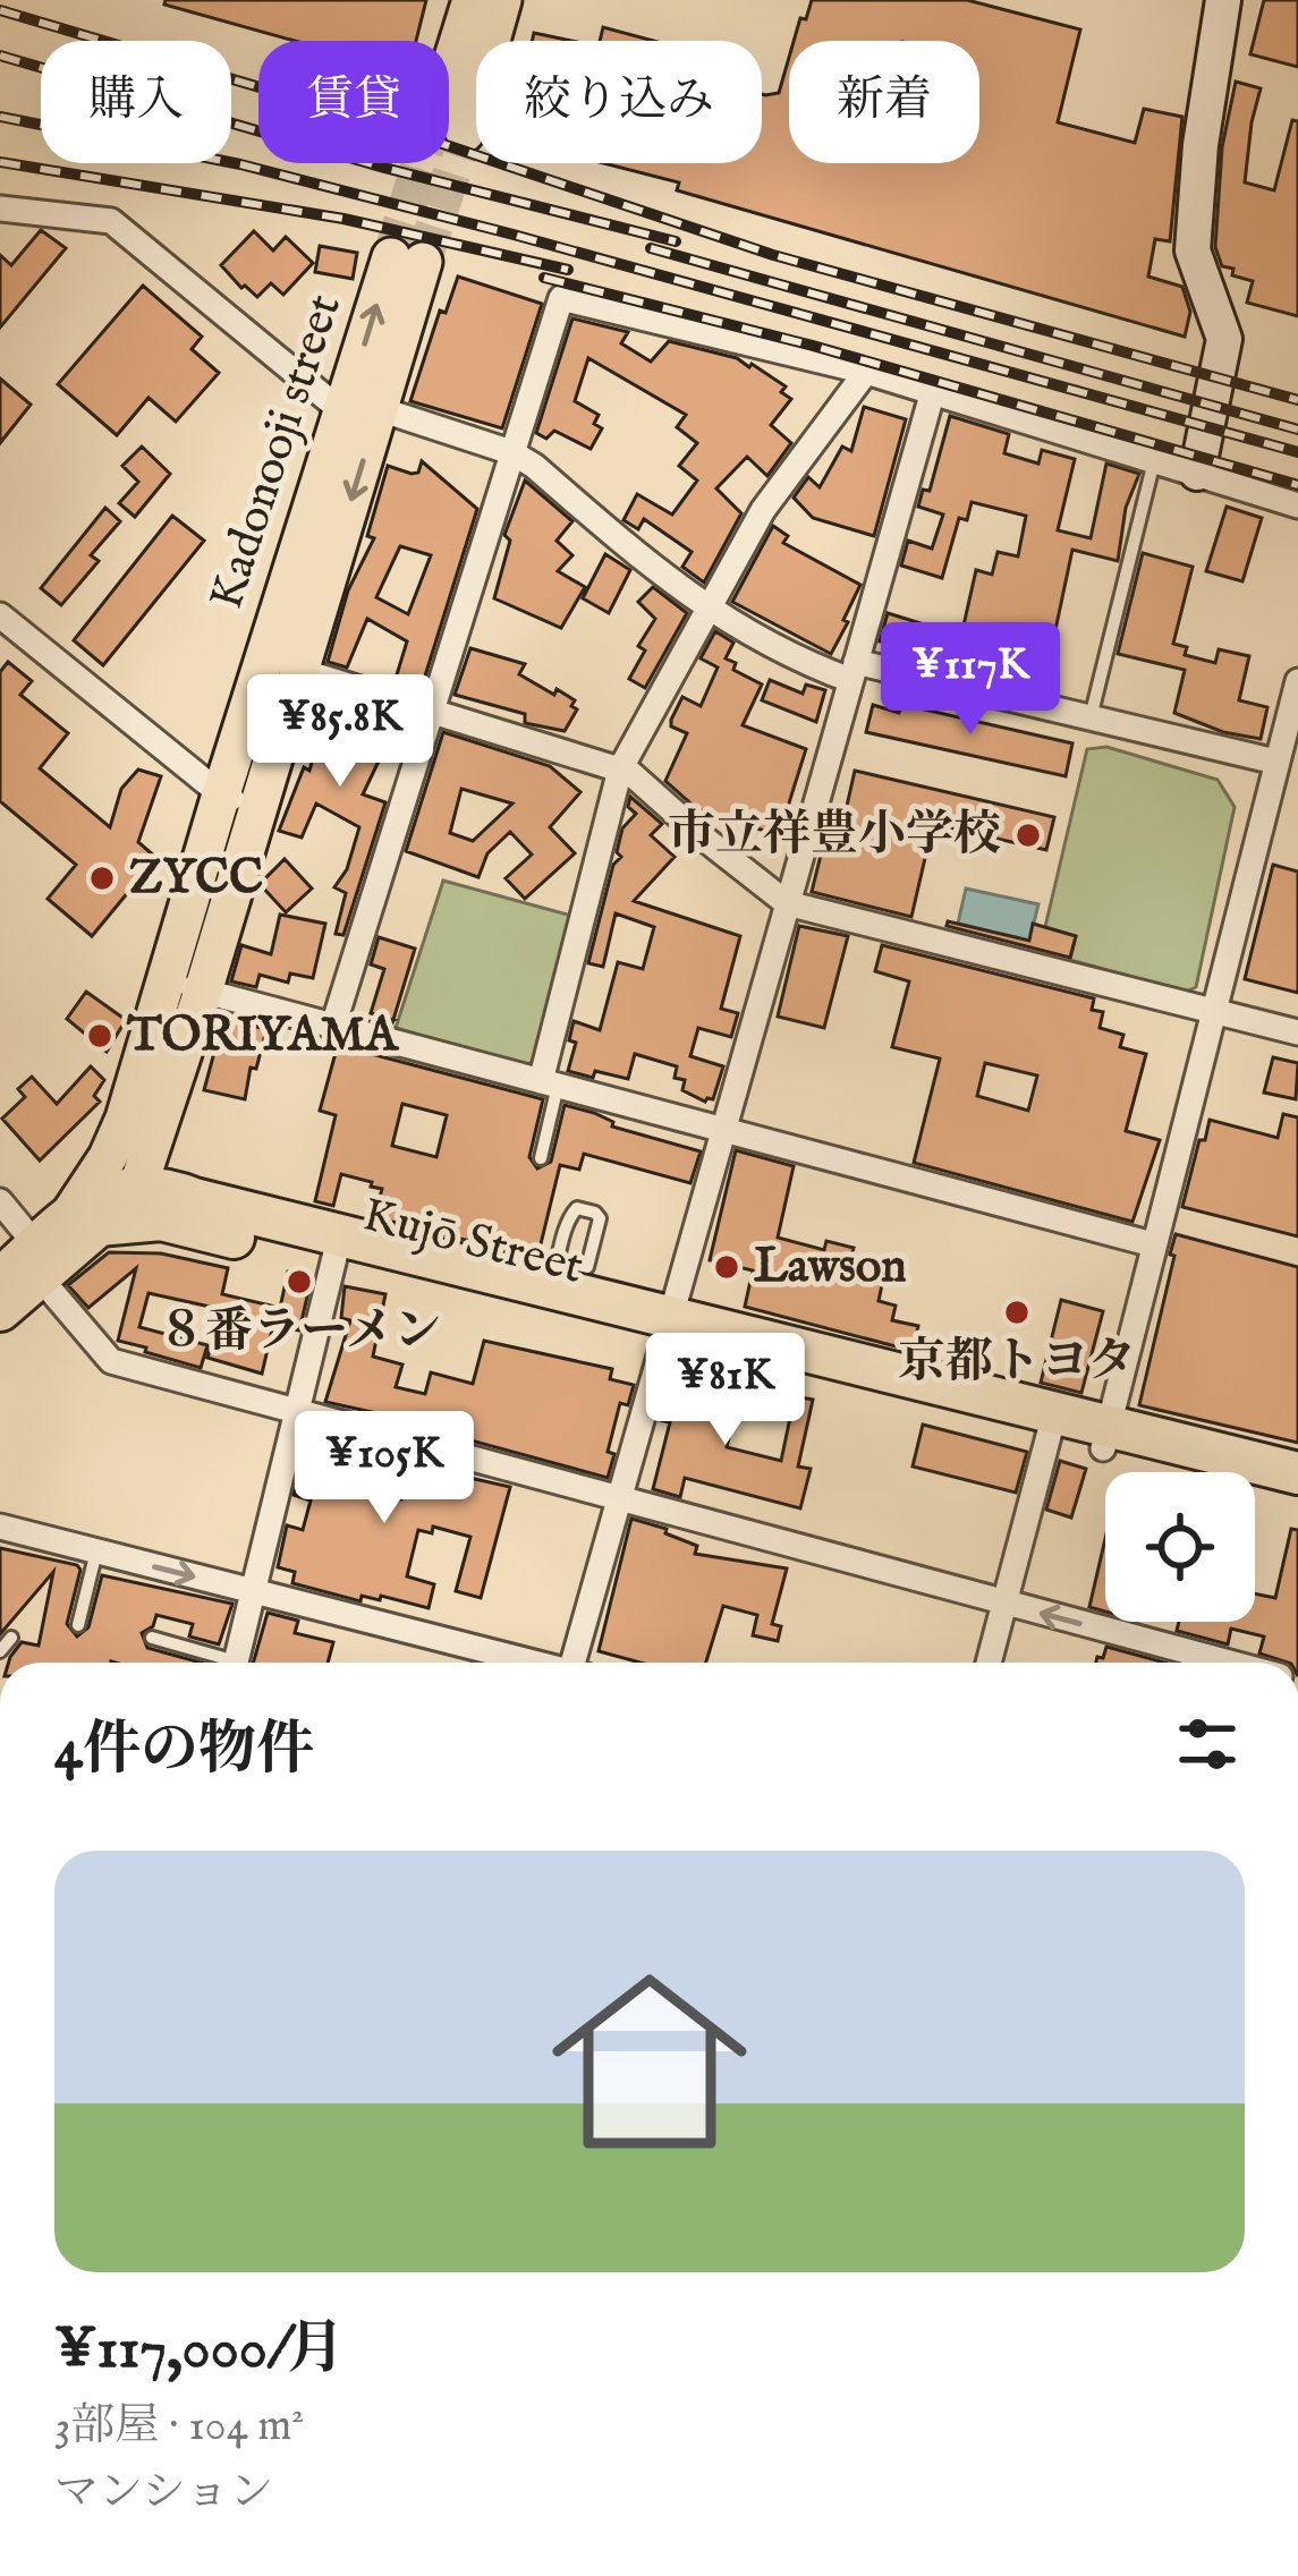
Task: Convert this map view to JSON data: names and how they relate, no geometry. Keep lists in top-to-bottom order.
{
  "streets": {
    "highway": ["Kujō Street"],
    "main road": ["Kadonooji street"]
  },
  "crossings": [
    ["Kadonooji street", "Kujō Street"]
  ],
  "places": [
    "市立祥豊小学校",
    "ZYCC",
    "TORIYAMA",
    "Lawson",
    "８番ラーメン",
    "京都トヨタ"
  ],
  "page": {
    "chip": [
      "購入",
      "賃貸",
      "絞り込み",
      "新着"
    ],
    "price": [
      "¥117K",
      "¥85.8K",
      "¥81K",
      "¥105K"
    ],
    "heading": "4件の物件",
    "list": [
      {
        "name": "¥117,000/月",
        "note": "3部屋 · 104 m² · マンション"
      }
    ]
  }
}
